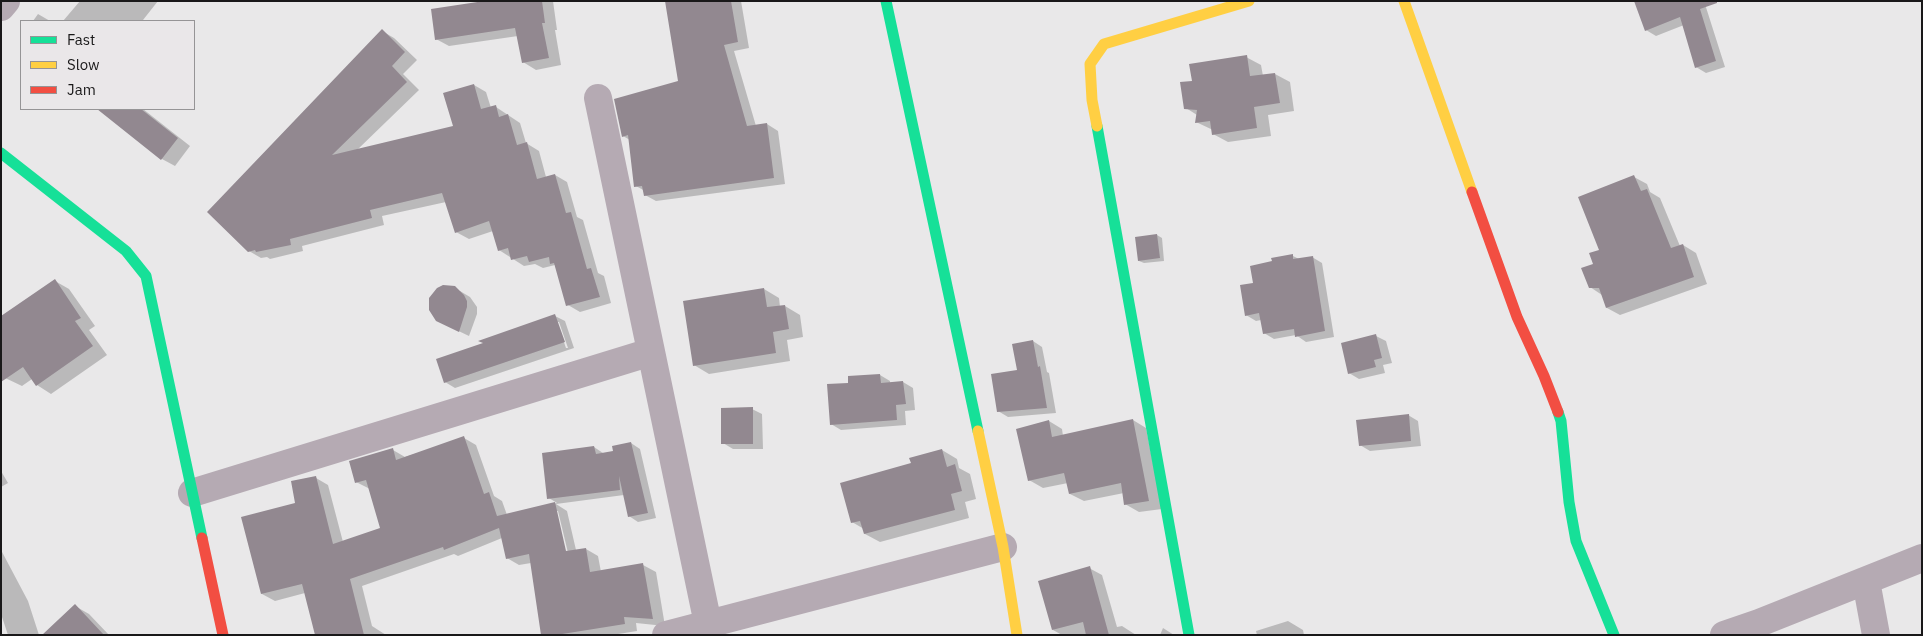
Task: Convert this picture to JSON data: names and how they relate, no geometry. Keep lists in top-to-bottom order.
{
  "legend": ["Fast", "Slow", "Jam"]
}
